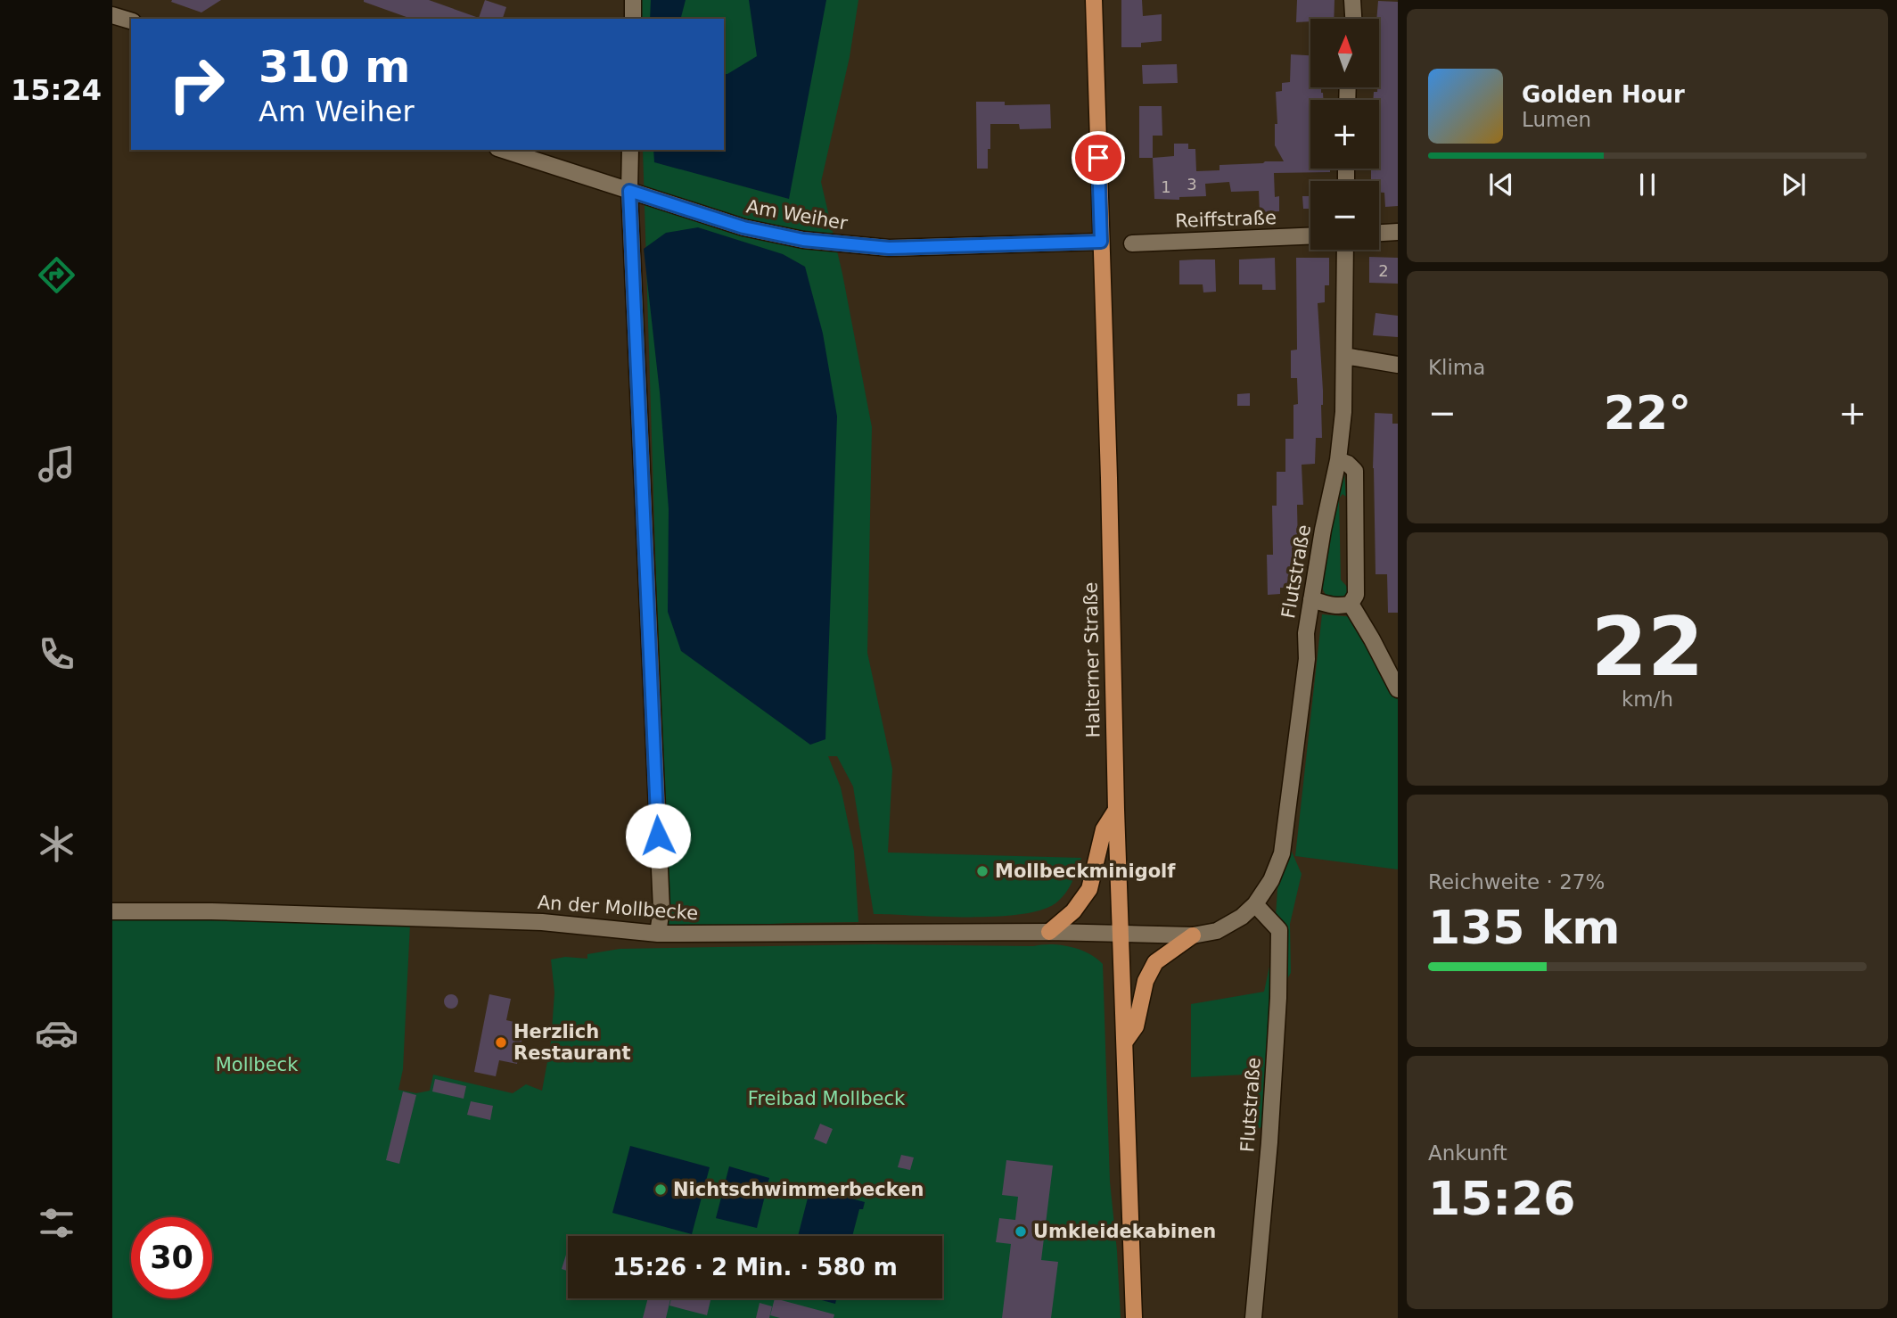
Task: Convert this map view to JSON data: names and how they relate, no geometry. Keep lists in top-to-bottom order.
{
  "streets": {
    "main road": ["Halterner Straße"],
    "street": [
      "Am Weiher",
      "Reiffstraße",
      "Flutstraße",
      "An der Mollbecke"
    ]
  },
  "crossings": [
    ["Am Weiher", "Halterner Straße"],
    ["Flutstraße", "Halterner Straße"],
    ["Flutstraße", "An der Mollbecke"],
    ["Halterner Straße", "An der Mollbecke"]
  ],
  "parks": ["Mollbeck", "Freibad Mollbeck"],
  "places": [
    "Mollbeckminigolf",
    "Herzlich Restaurant",
    "Nichtschwimmerbecken",
    "Umkleidekabinen"
  ],
  "house_numbers": ["3", "1", "2"],
  "north": "top",
  "page": {
    "tabs": "15:24",
    "map_buttons": ["+", "−"],
    "turn": ["310 m", "Am Weiher"],
    "song": ["Golden Hour", "Lumen"],
    "tile": [
      "Klima",
      ["22", "km/h"],
      ["Reichweite · 27%", "135 km"],
      ["Ankunft", "15:26"]
    ],
    "heat": ["−", "22°", "+"],
    "limit": "30",
    "trip": "15:26 · 2 Min. · 580 m"
  }
}
